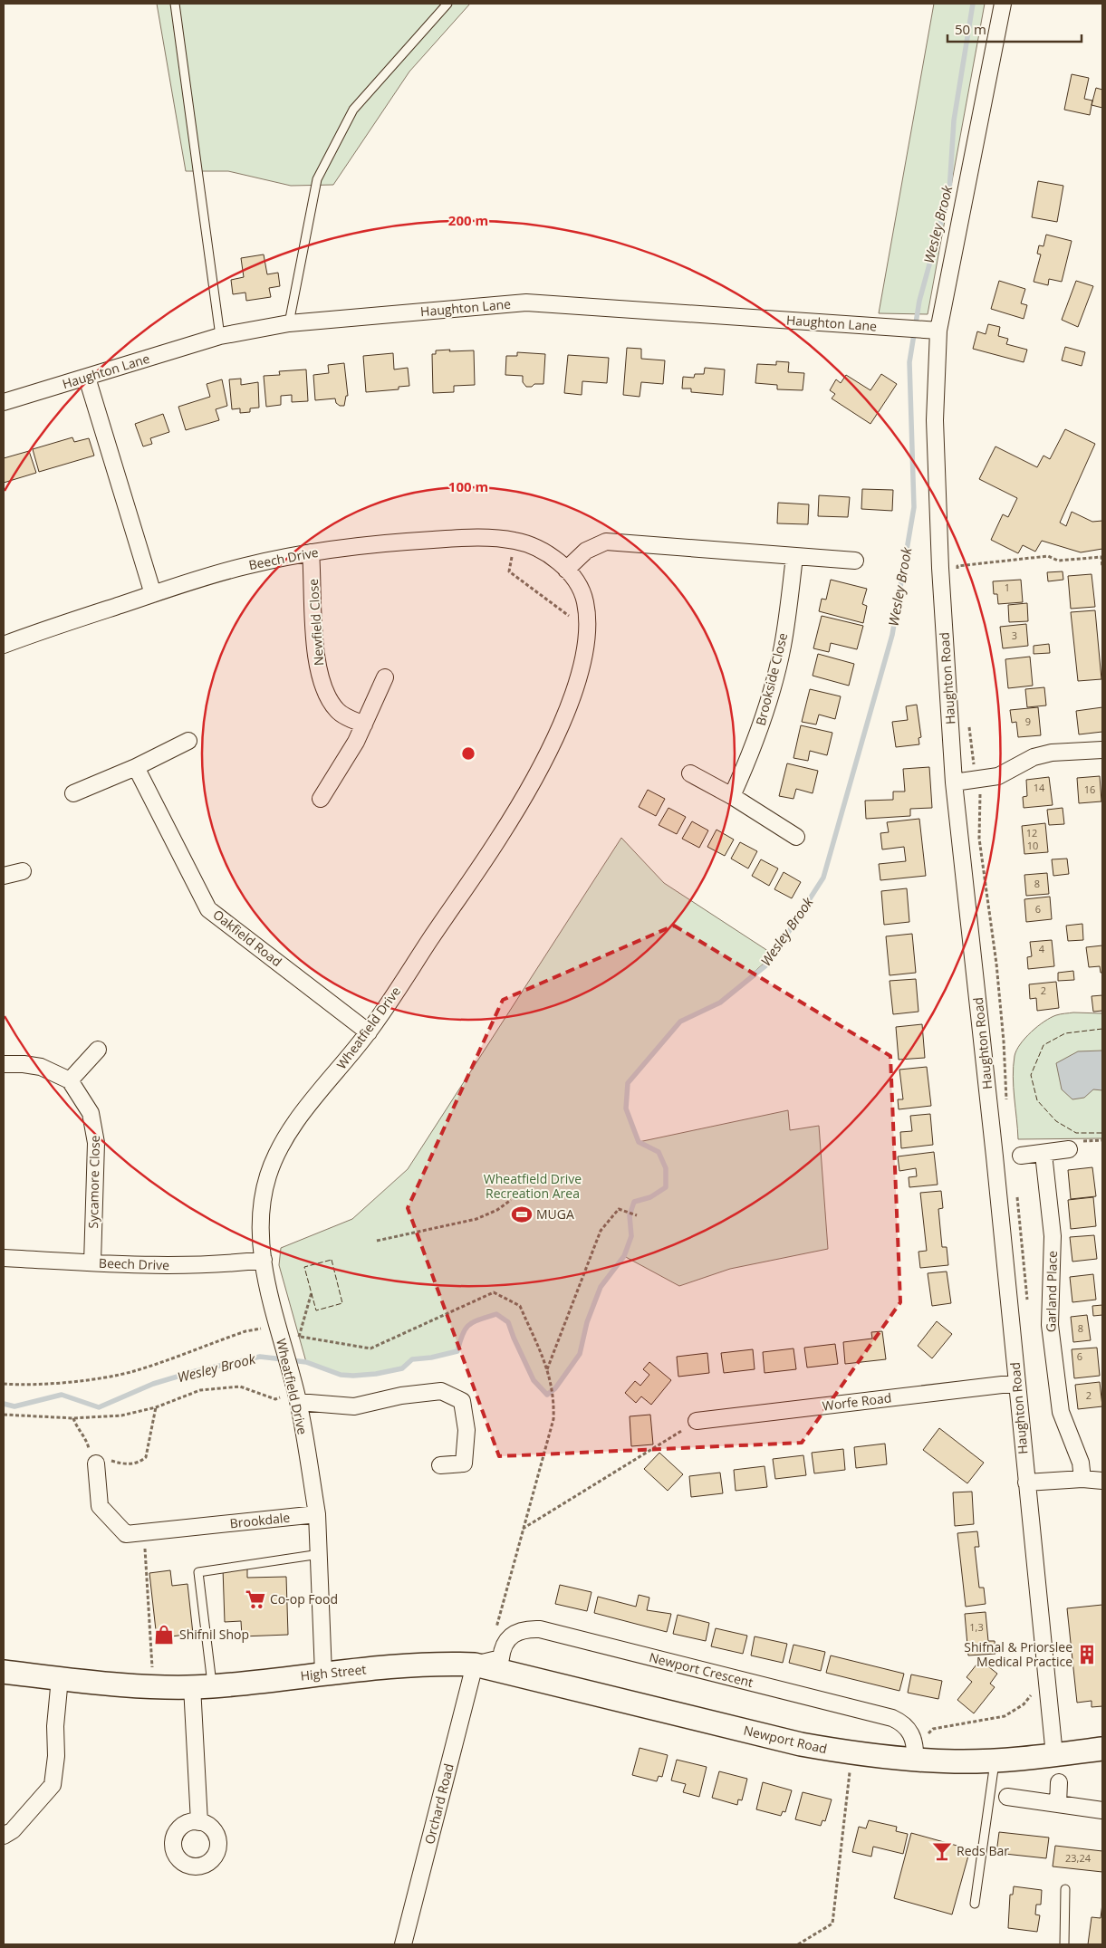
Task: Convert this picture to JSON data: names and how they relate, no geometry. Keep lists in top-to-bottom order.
{
  "streets": {
    "main road": ["High Street", "Newport Road"],
    "street": [
      "Haughton Lane",
      "Beech Drive",
      "Newfield Close",
      "Haughton Road",
      "Brookside Close",
      "Oakfield Road",
      "Wheatfield Drive",
      "Sycamore Close",
      "Garland Place",
      "Worfe Road",
      "Brookdale",
      "Newport Crescent",
      "Orchard Road"
    ]
  },
  "crossings": [
    ["Haughton Lane", "Haughton Road"],
    ["Beech Drive", "Newfield Close"],
    ["Beech Drive", "Wheatfield Drive"],
    ["Beech Drive", "Sycamore Close"],
    ["Haughton Road", "Worfe Road"],
    ["Haughton Road", "Newport Road"],
    ["Oakfield Road", "Wheatfield Drive"],
    ["Wheatfield Drive", "Brookdale"],
    ["Newport Crescent", "High Street"],
    ["Newport Crescent", "Newport Road"],
    ["Newport Crescent", "Orchard Road"],
    ["High Street", "Newport Road"],
    ["High Street", "Orchard Road"],
    ["Newport Road", "Orchard Road"]
  ],
  "water": ["Wesley Brook"],
  "parks": ["Wheatfield Drive Recreation Area"],
  "places": {
    "sports": ["MUGA"],
    "supermarket": ["Co-op Food"],
    "shop": ["Shifnil Shop"],
    "building": ["Shifnal & Priorslee Medical Practice"],
    "bar": ["Reds Bar"]
  },
  "house_numbers": [
    "1",
    "3",
    "9",
    "14",
    "16",
    "12",
    "10",
    "8",
    "6",
    "4",
    "2",
    "8",
    "6",
    "2",
    "1,3",
    "23,24"
  ],
  "scale_bar": "50 m",
  "rings": ["200 m", "100 m"]
}
